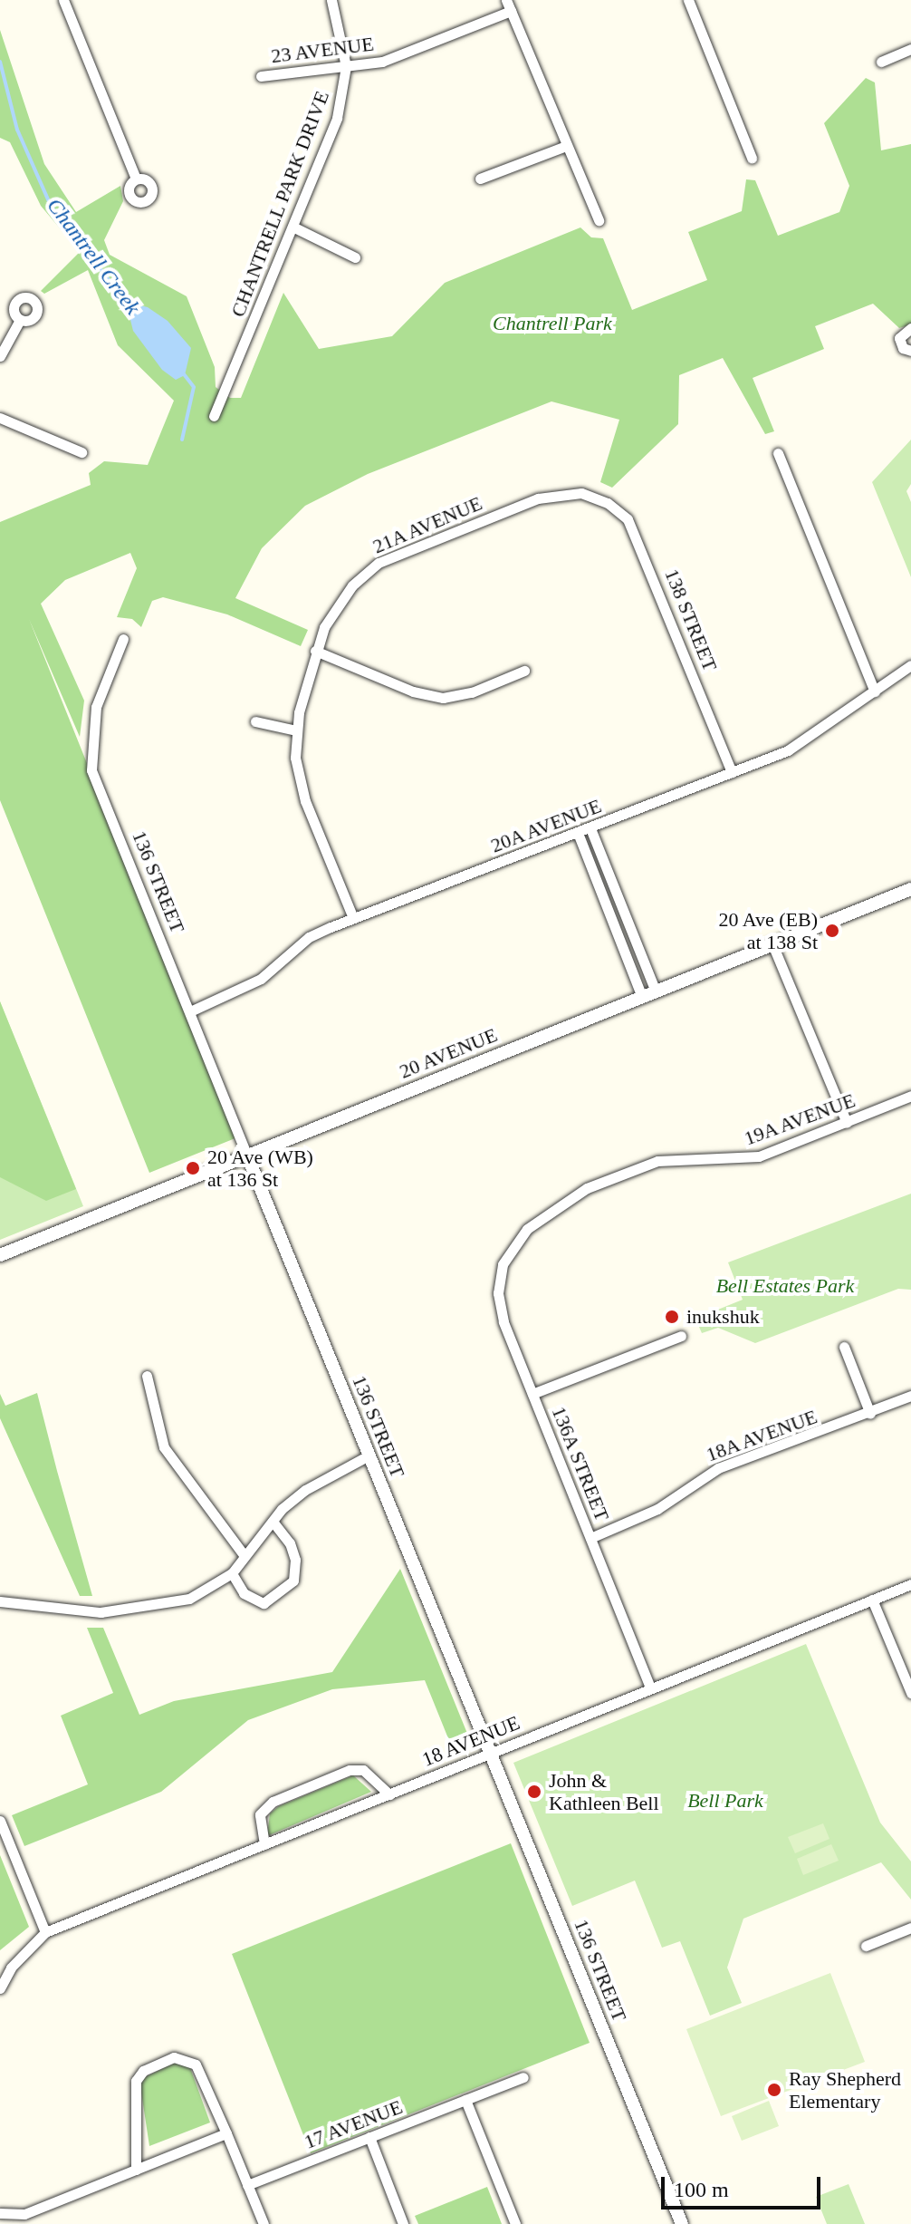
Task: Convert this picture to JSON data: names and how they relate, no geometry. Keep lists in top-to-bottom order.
{
  "streets": {
    "street": [
      "23 AVENUE",
      "CHANTRELL PARK DRIVE",
      "21A AVENUE",
      "138 STREET",
      "20A AVENUE",
      "136 STREET",
      "20 AVENUE",
      "19A AVENUE",
      "18A AVENUE",
      "136A STREET",
      "18 AVENUE",
      "17 AVENUE"
    ]
  },
  "crossings": [
    ["23 AVENUE", "CHANTRELL PARK DRIVE"],
    ["21A AVENUE", "138 STREET"],
    ["138 STREET", "20A AVENUE"],
    ["20A AVENUE", "136 STREET"],
    ["136 STREET", "20 AVENUE"],
    ["136 STREET", "18 AVENUE"],
    ["19A AVENUE", "136A STREET"],
    ["18A AVENUE", "136A STREET"],
    ["136A STREET", "18 AVENUE"]
  ],
  "water": ["Chantrell Creek"],
  "parks": ["Chantrell Park", "Bell Estates Park", "Bell Park"],
  "places": [
    "20 Ave (EB) at 138 St",
    "20 Ave (WB) at 136 St",
    "inukshuk",
    "John & Kathleen Bell",
    "Ray Shepherd Elementary"
  ],
  "scale_bar": "100 m"
}
